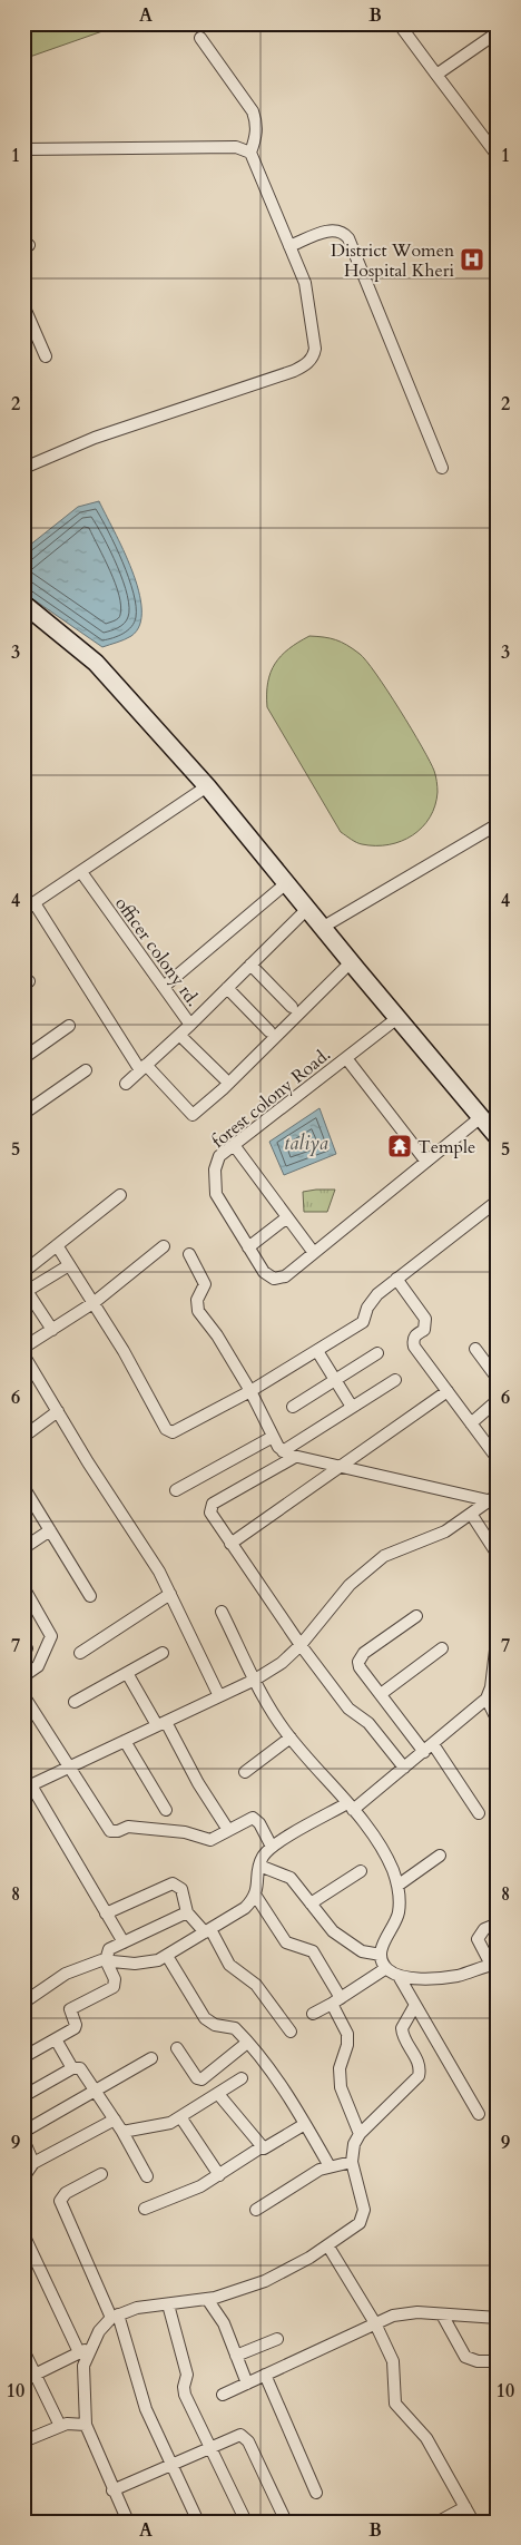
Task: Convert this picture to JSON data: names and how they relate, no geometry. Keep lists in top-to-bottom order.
{
  "streets": {
    "street": ["officer colony rd.", "forest colony Road."]
  },
  "water": ["taliya"],
  "places": {
    "hospital": ["District Women Hospital Kheri"],
    "temple": ["Temple"]
  },
  "grid": {
    "columns": ["A", "B"],
    "rows": [
      "1",
      "2",
      "3",
      "4",
      "5",
      "6",
      "7",
      "8",
      "9",
      "10"
    ]
  }
}
